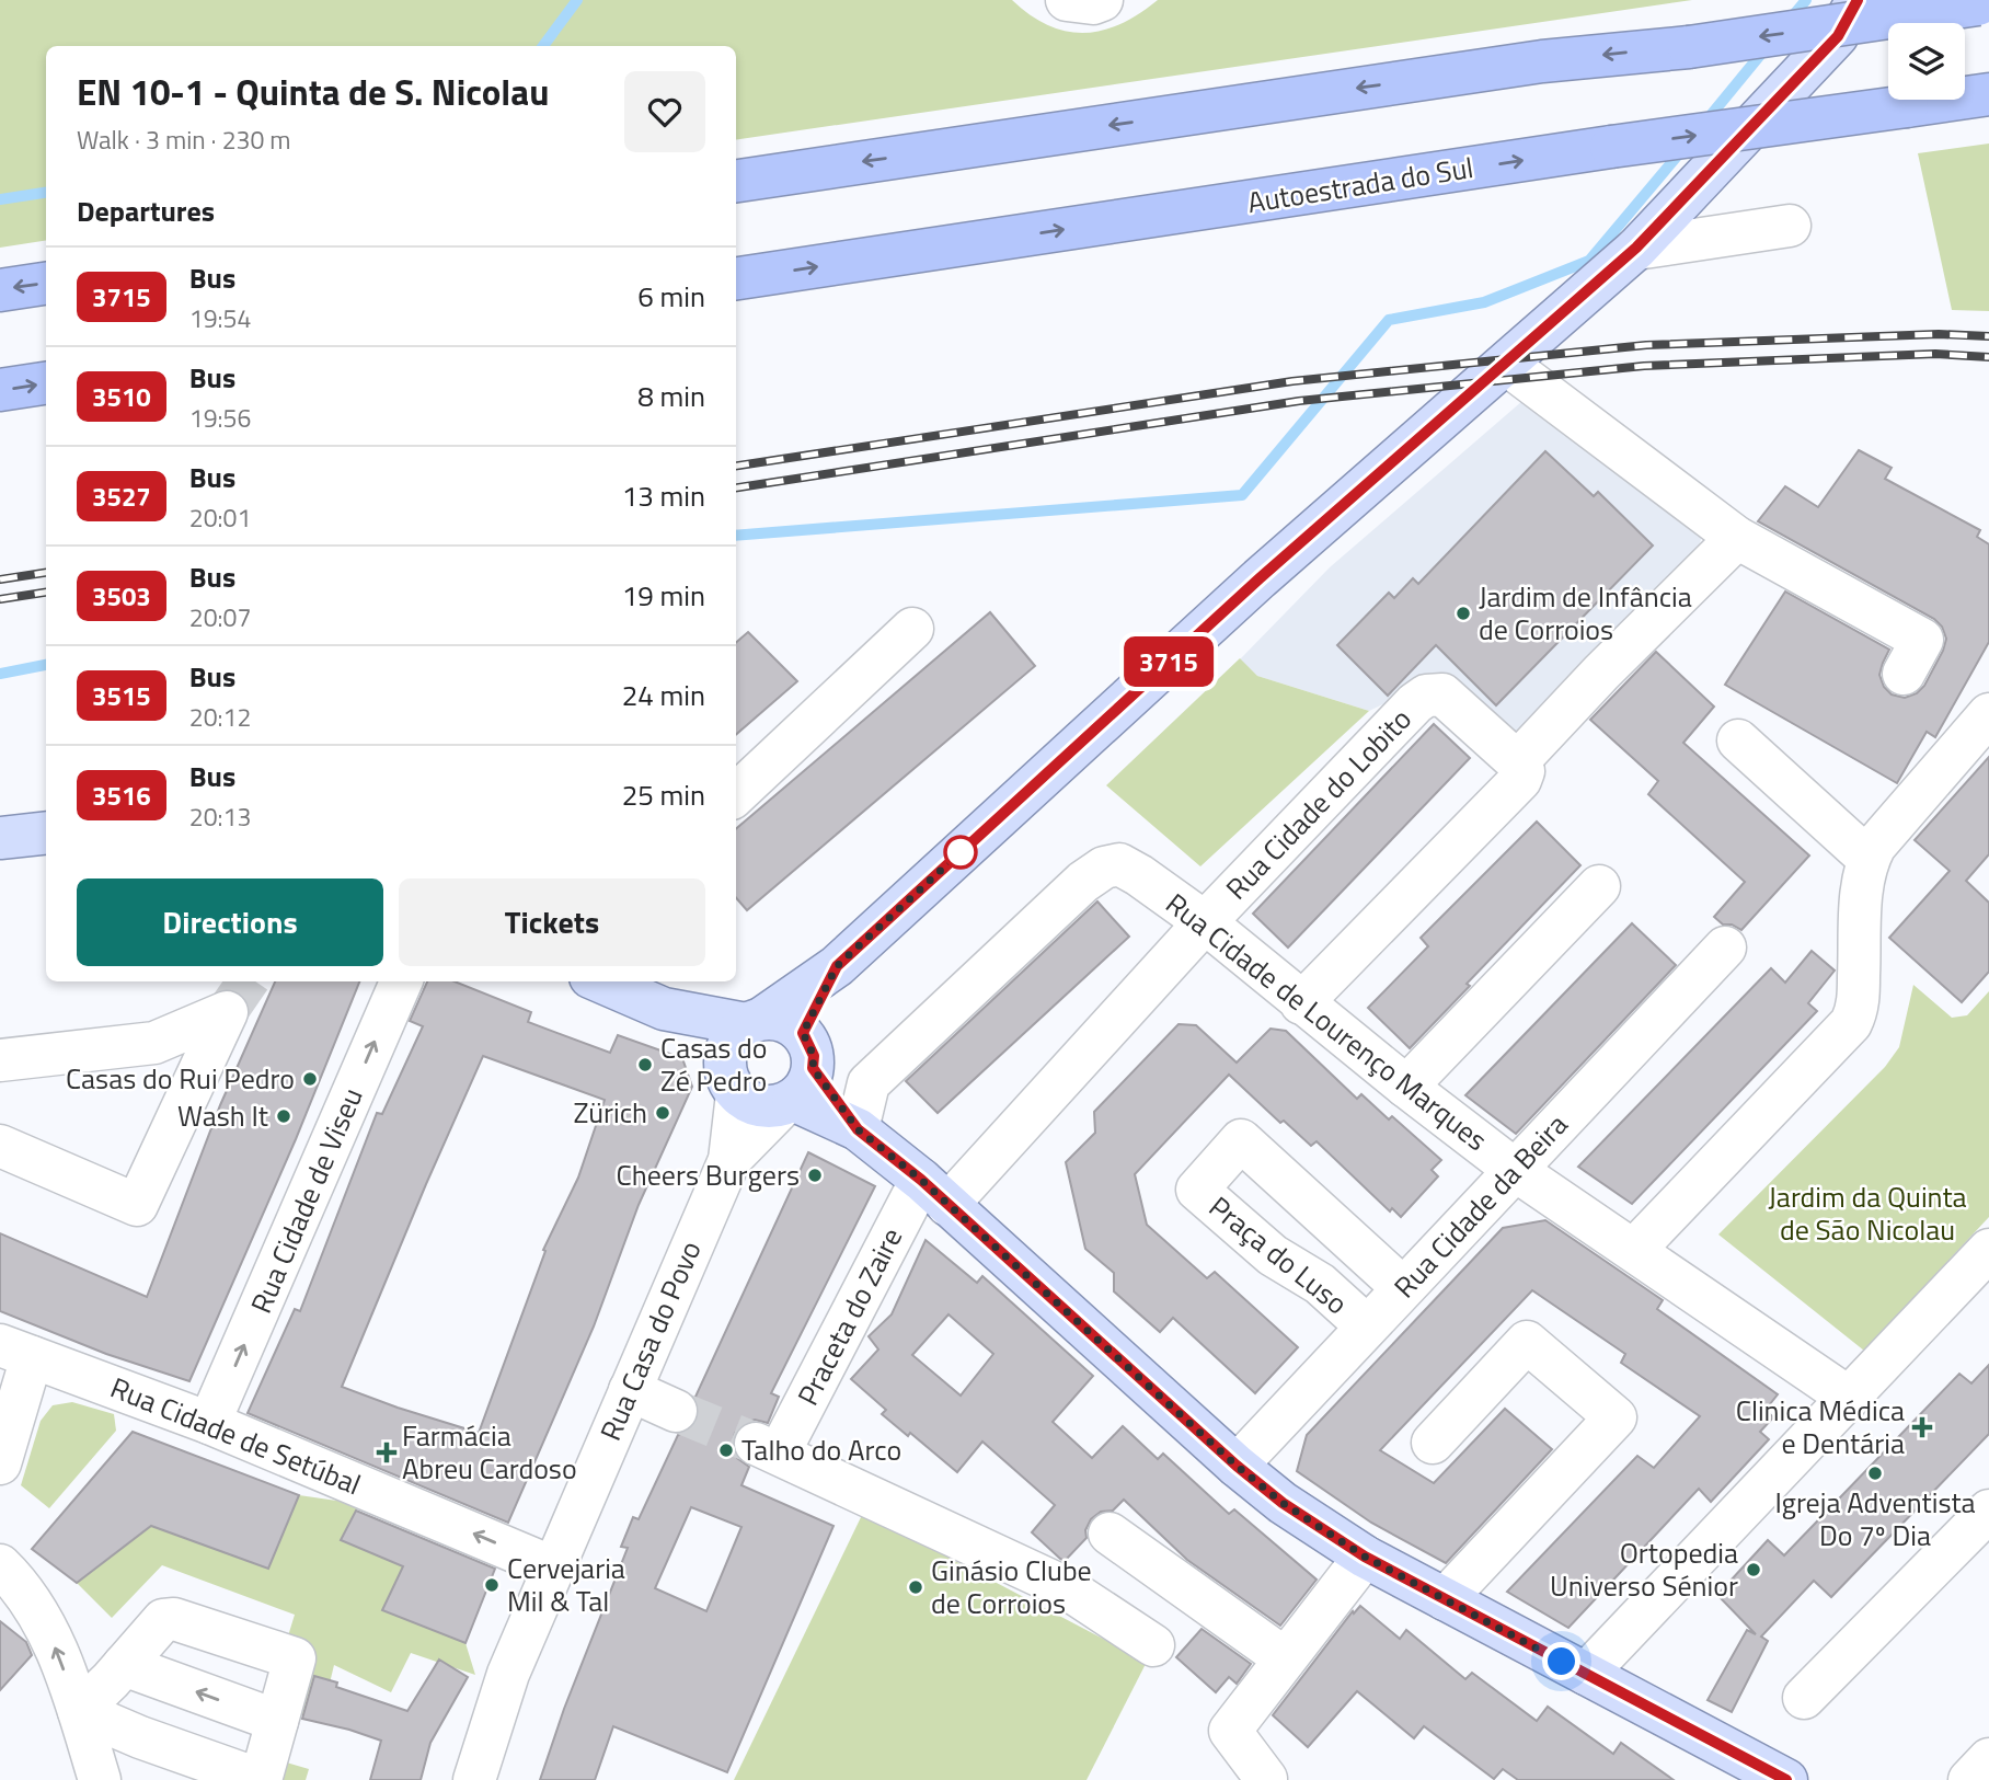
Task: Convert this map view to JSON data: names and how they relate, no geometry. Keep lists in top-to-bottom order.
{
  "streets": {
    "highway": ["Autoestrada do Sul"],
    "main road": ["Rua Casa do Povo"],
    "street": [
      "Rua Cidade do Lobito",
      "Rua Cidade de Lourenço Marques",
      "Rua Cidade de Viseu",
      "Rua Cidade da Beira",
      "Praça do Luso",
      "Praceta do Zaire",
      "Rua Cidade de Setúbal"
    ]
  },
  "crossings": [
    ["Rua Cidade do Lobito", "Rua Cidade de Lourenço Marques"],
    ["Rua Cidade do Lobito", "Praceta do Zaire"],
    ["Rua Cidade de Lourenço Marques", "Rua Cidade da Beira"],
    ["Rua Cidade de Viseu", "Rua Cidade de Setúbal"],
    ["Rua Cidade da Beira", "Praça do Luso"],
    ["Rua Casa do Povo", "Rua Cidade de Setúbal"]
  ],
  "one_way": ["Rua Cidade de Viseu"],
  "parks": ["Jardim da Quinta de São Nicolau"],
  "places": {
    "other": [
      "Jardim de Infância de Corroios",
      "Casas do Zé Pedro",
      "Casas do Rui Pedro",
      "Zürich",
      "Wash It",
      "Cheers Burgers",
      "Talho do Arco",
      "Igreja Adventista Do 7º Dia",
      "Ortopedia Universo Sénior",
      "Cervejaria Mil & Tal",
      "Ginásio Clube de Corroios"
    ],
    "health": ["Clinica Médica e Dentária", "Farmácia Abreu Cardoso"]
  },
  "lines": ["bus line 3715"],
  "page": {
    "on_map": "3715",
    "heading": [
      ["EN 10-1 - Quinta de S. Nicolau", "Walk · 3 min · 230 m"],
      "Departures"
    ],
    "list": [
      {
        "mark": "3715",
        "name": "Bus",
        "note": "19:54",
        "value": "6 min"
      },
      {
        "mark": "3510",
        "name": "Bus",
        "note": "19:56",
        "value": "8 min"
      },
      {
        "mark": "3527",
        "name": "Bus",
        "note": "20:01",
        "value": "13 min"
      },
      {
        "mark": "3503",
        "name": "Bus",
        "note": "20:07",
        "value": "19 min"
      },
      {
        "mark": "3515",
        "name": "Bus",
        "note": "20:12",
        "value": "24 min"
      },
      {
        "mark": "3516",
        "name": "Bus",
        "note": "20:13",
        "value": "25 min"
      }
    ],
    "buttons": ["Directions", "Tickets"]
  }
}
